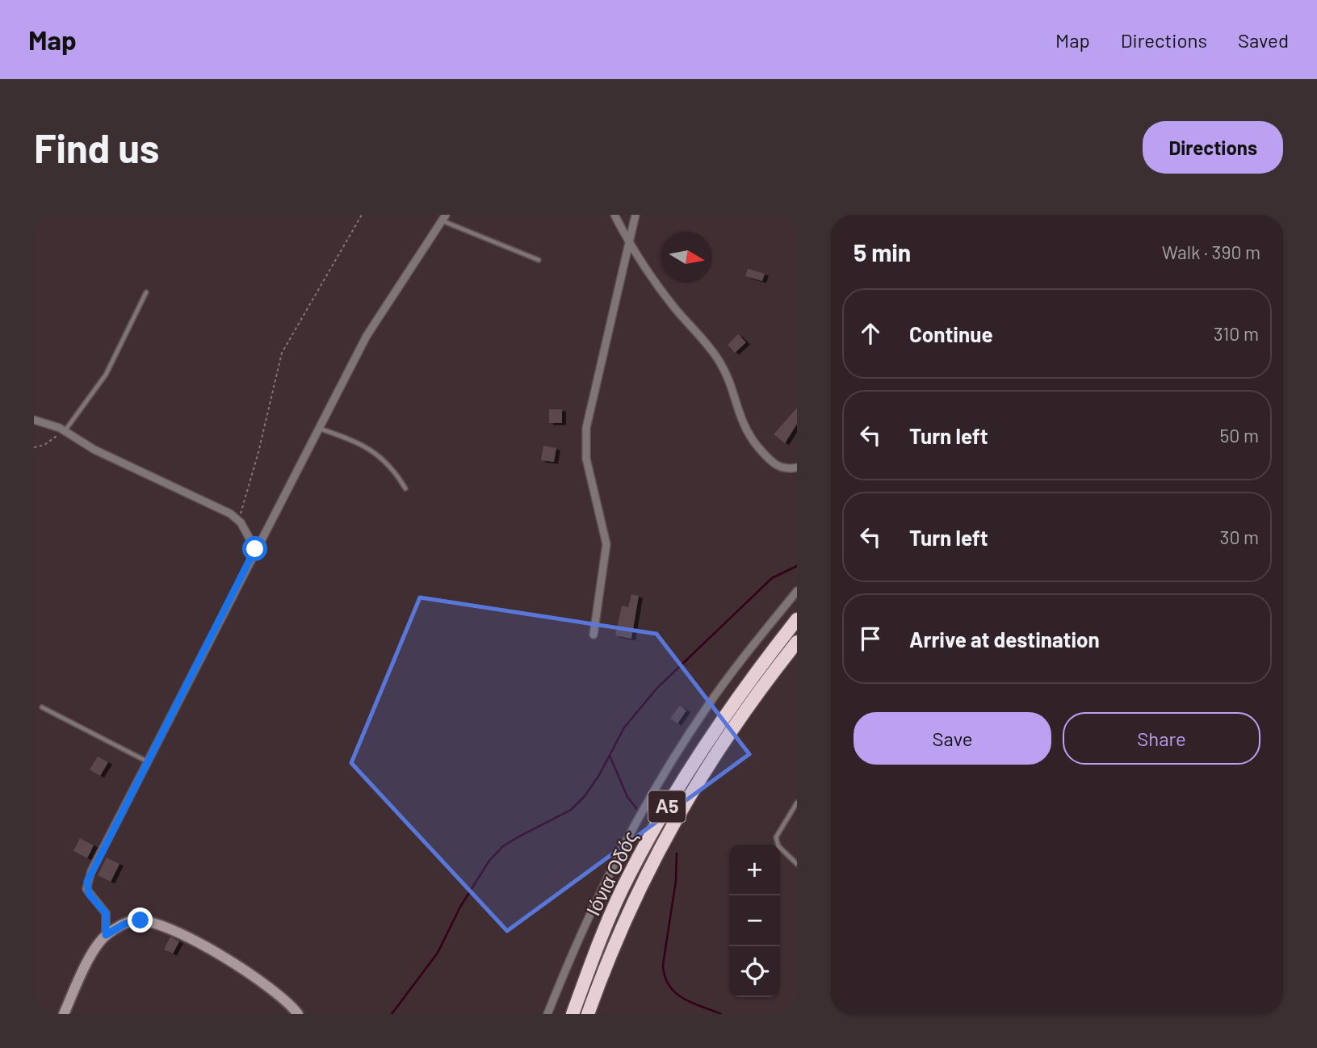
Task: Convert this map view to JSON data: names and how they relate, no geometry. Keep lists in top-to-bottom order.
{
  "streets": {
    "highway": ["Α5", "Ιόνια Οδός"]
  },
  "north": "right",
  "page": {
    "header": "Map",
    "nav": ["Map", "Directions", "Saved"],
    "buttons": [
      "Directions",
      ["Save", "Share"]
    ],
    "title": "Find us",
    "heading": ["5 min", "Walk · 390 m"],
    "list": [
      ["Continue", "310 m"],
      ["Turn left", "50 m"],
      ["Turn left", "30 m"],
      "Arrive at destination"
    ],
    "map_buttons": ["+", "−"]
  }
}
